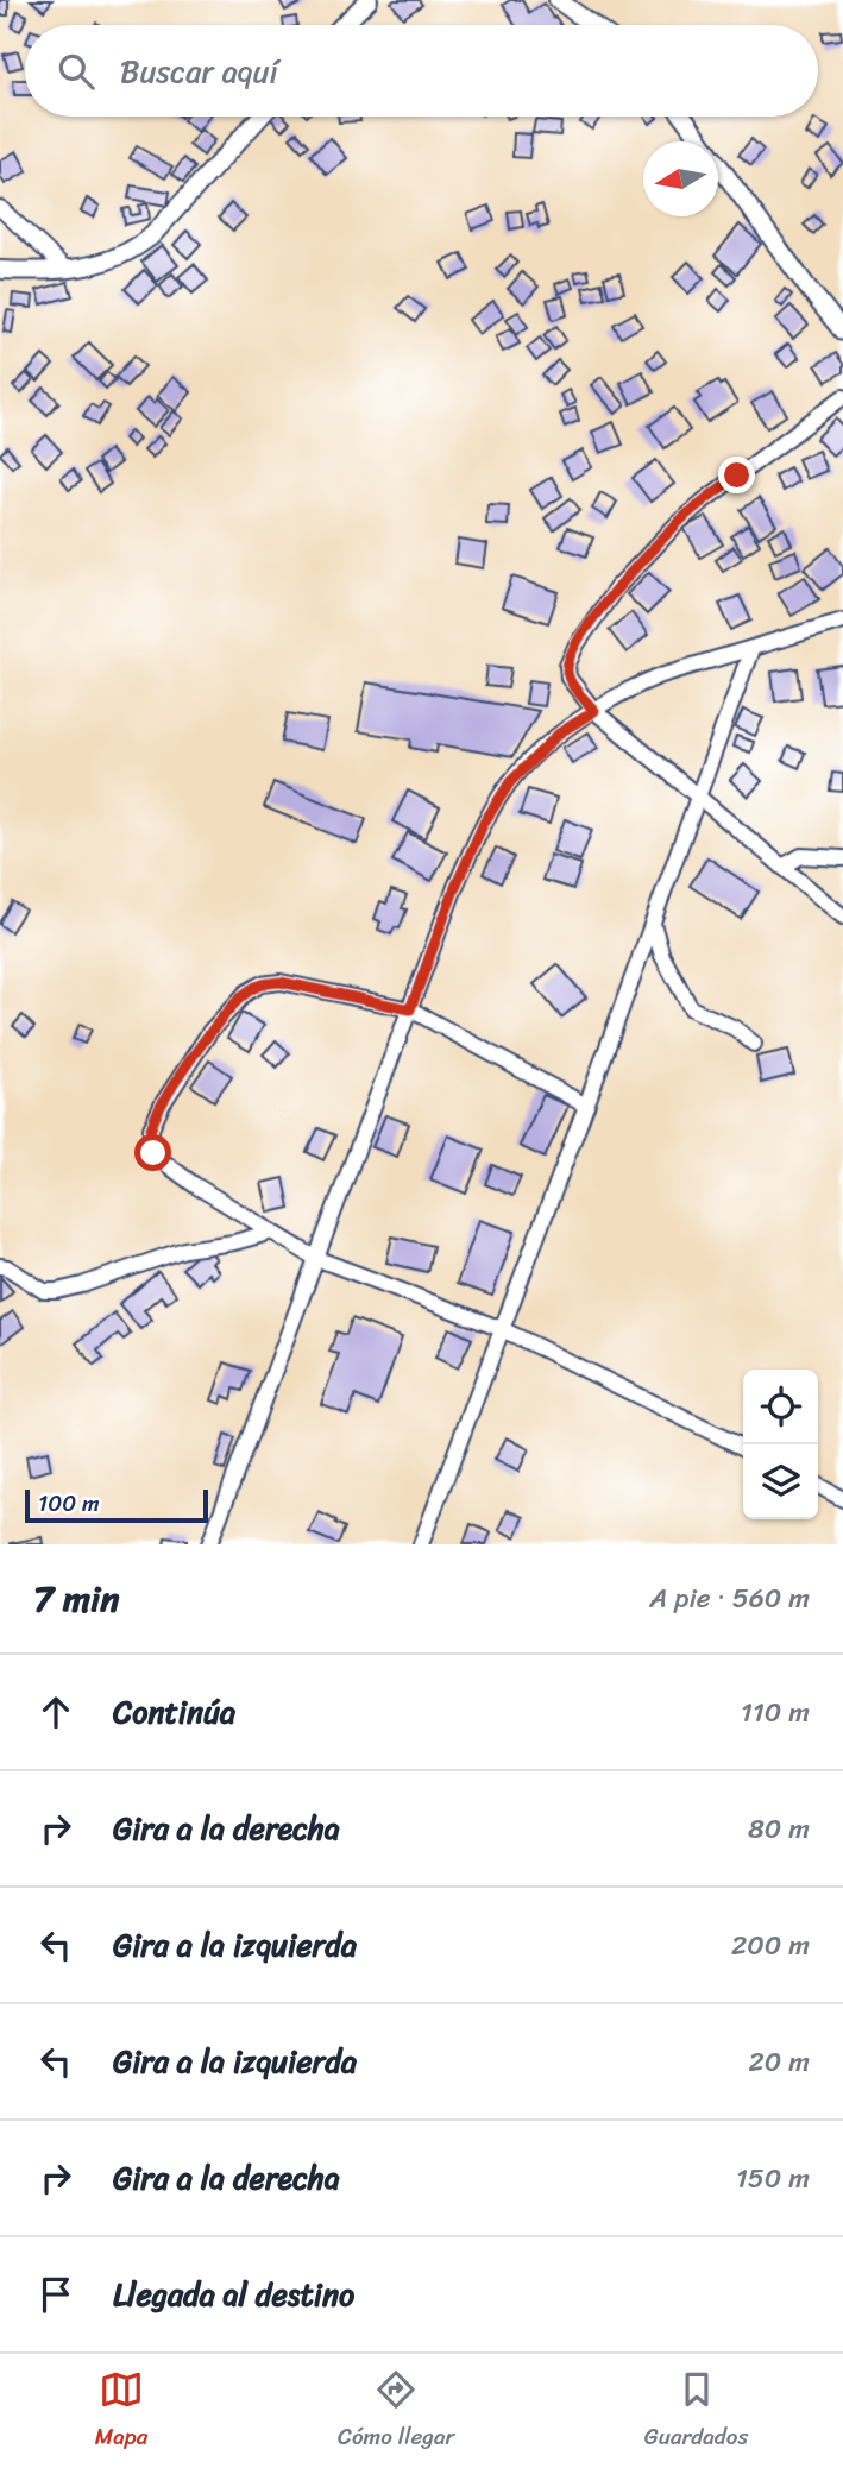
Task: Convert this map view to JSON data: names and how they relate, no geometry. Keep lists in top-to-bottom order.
{
  "scale_bar": "100 m",
  "north": "left",
  "page": {
    "search": "Buscar aquí",
    "scale": "100 m",
    "heading": ["7 min", "A pie · 560 m"],
    "list": [
      ["Continúa", "110 m"],
      ["Gira a la derecha", "80 m"],
      ["Gira a la izquierda", "200 m"],
      ["Gira a la izquierda", "20 m"],
      ["Gira a la derecha", "150 m"],
      "Llegada al destino"
    ],
    "nav": ["Mapa", "Cómo llegar", "Guardados"]
  }
}
